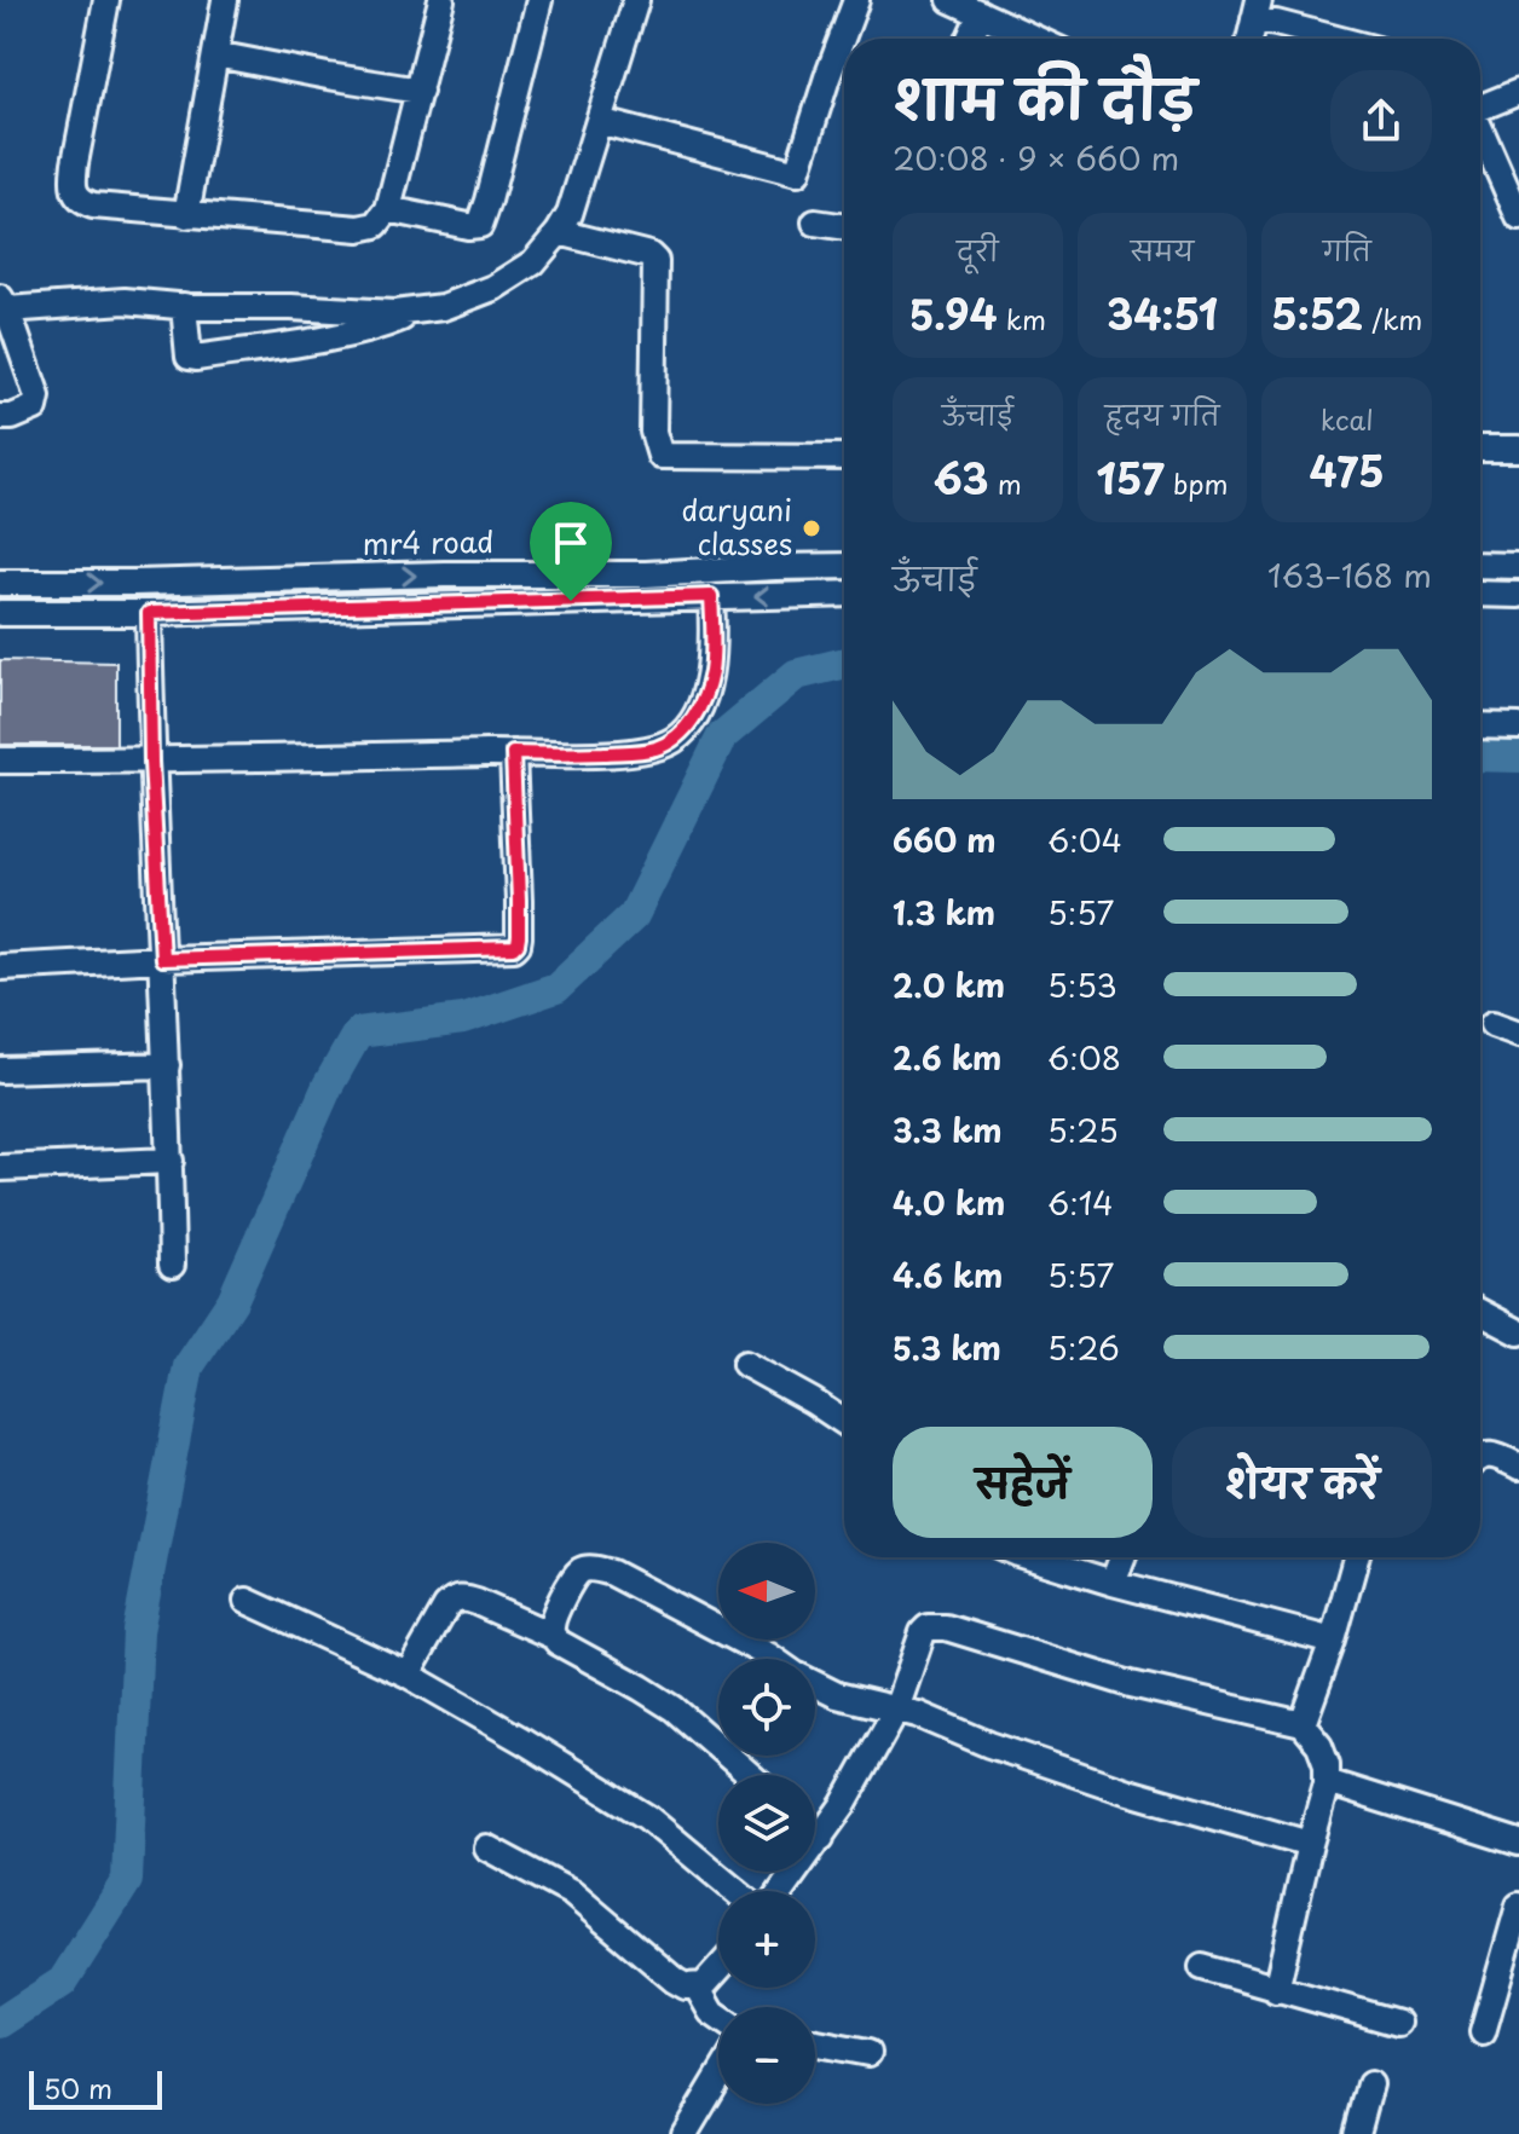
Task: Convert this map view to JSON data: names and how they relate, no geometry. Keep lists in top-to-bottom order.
{
  "streets": {
    "street": ["mr4 road"]
  },
  "places": ["daryani classes"],
  "scale_bar": "50 m",
  "north": "left",
  "page": {
    "heading": ["शाम की दौड़", "20:08 · 9 × 660 m"],
    "stats": [
      ["दूरी", "5.94 km"],
      ["समय", "34:51"],
      ["गति", "5:52 /km"],
      ["ऊँचाई", "63 m"],
      ["हृदय गति", "157 bpm"],
      ["kcal", "475"]
    ],
    "chart": ["ऊँचाई", "163–168 m"],
    "list": [
      {
        "name": "660 m",
        "note": "6:04"
      },
      {
        "name": "1.3 km",
        "note": "5:57"
      },
      {
        "name": "2.0 km",
        "note": "5:53"
      },
      {
        "name": "2.6 km",
        "note": "6:08"
      },
      {
        "name": "3.3 km",
        "note": "5:25"
      },
      {
        "name": "4.0 km",
        "note": "6:14"
      },
      {
        "name": "4.6 km",
        "note": "5:57"
      },
      {
        "name": "5.3 km",
        "note": "5:26"
      }
    ],
    "buttons": ["सहेजें", "शेयर करें"],
    "map_buttons": ["+", "−"],
    "scale": "50 m"
  }
}
